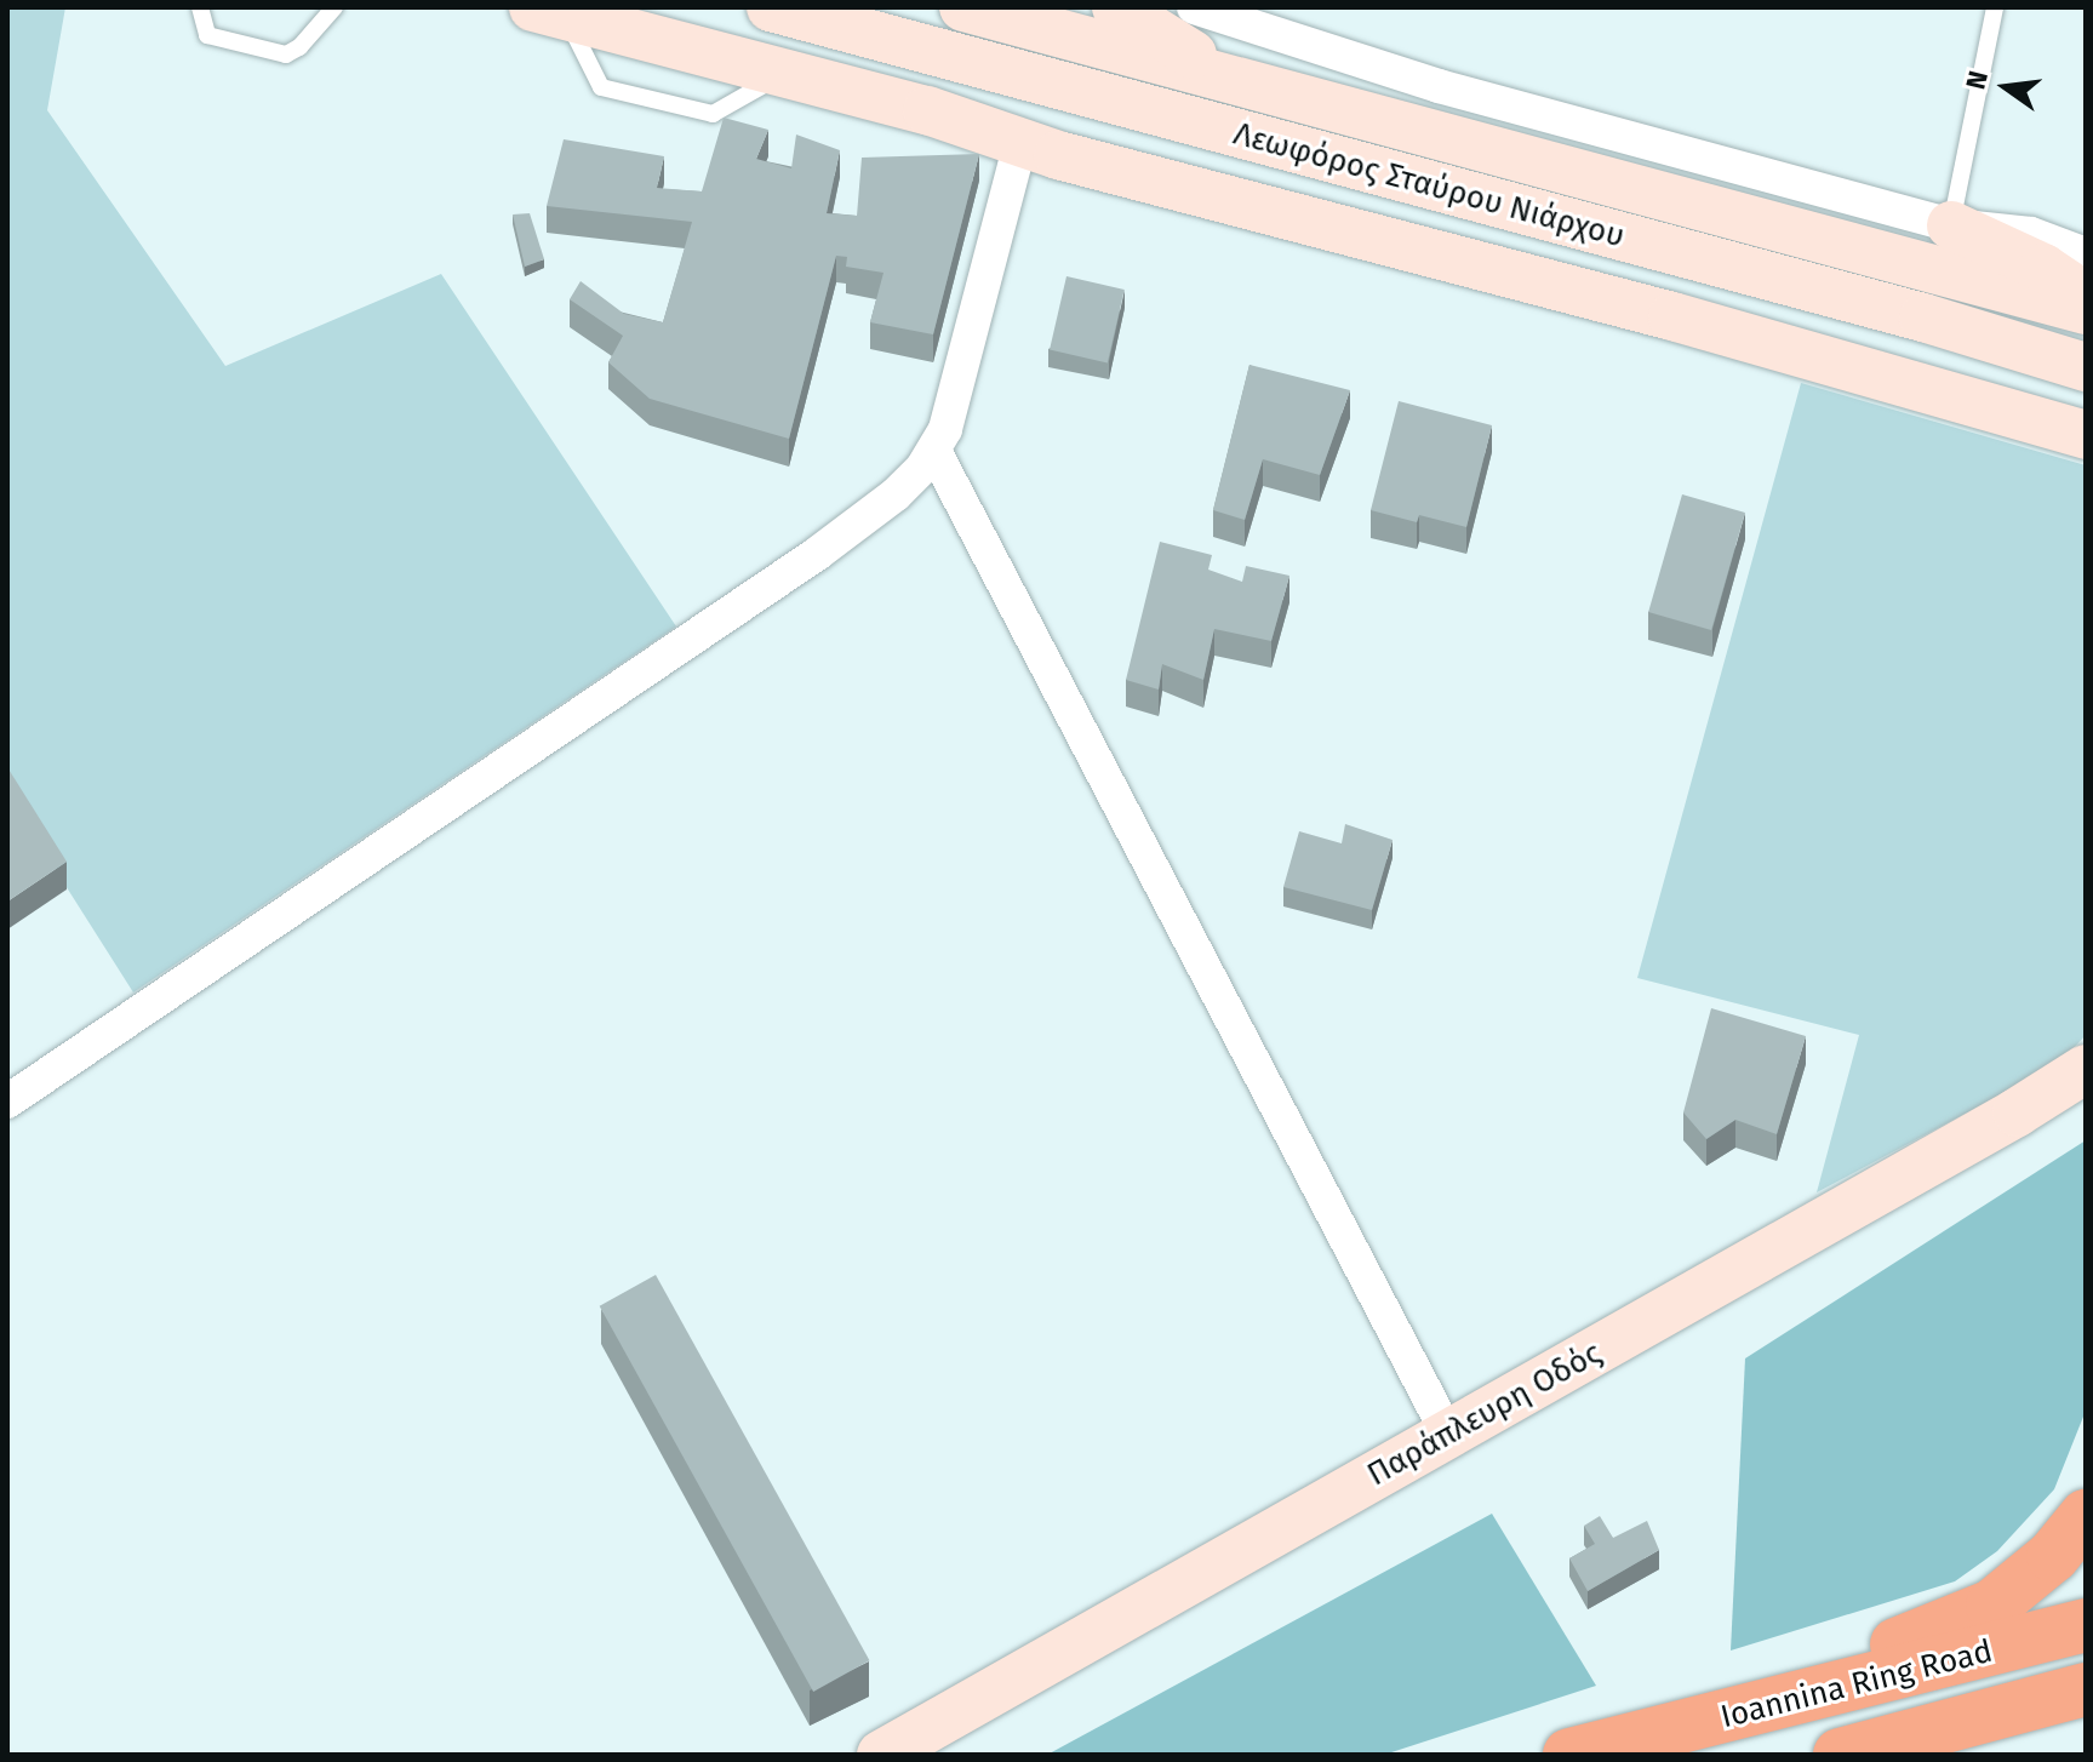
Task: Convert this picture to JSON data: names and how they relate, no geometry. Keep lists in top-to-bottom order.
{
  "streets": {
    "highway": ["Ioannina Ring Road"],
    "street": ["Λεωφόρος Σταύρου Νιάρχου", "Παράπλευρη Οδός"]
  },
  "north": "left"
}
